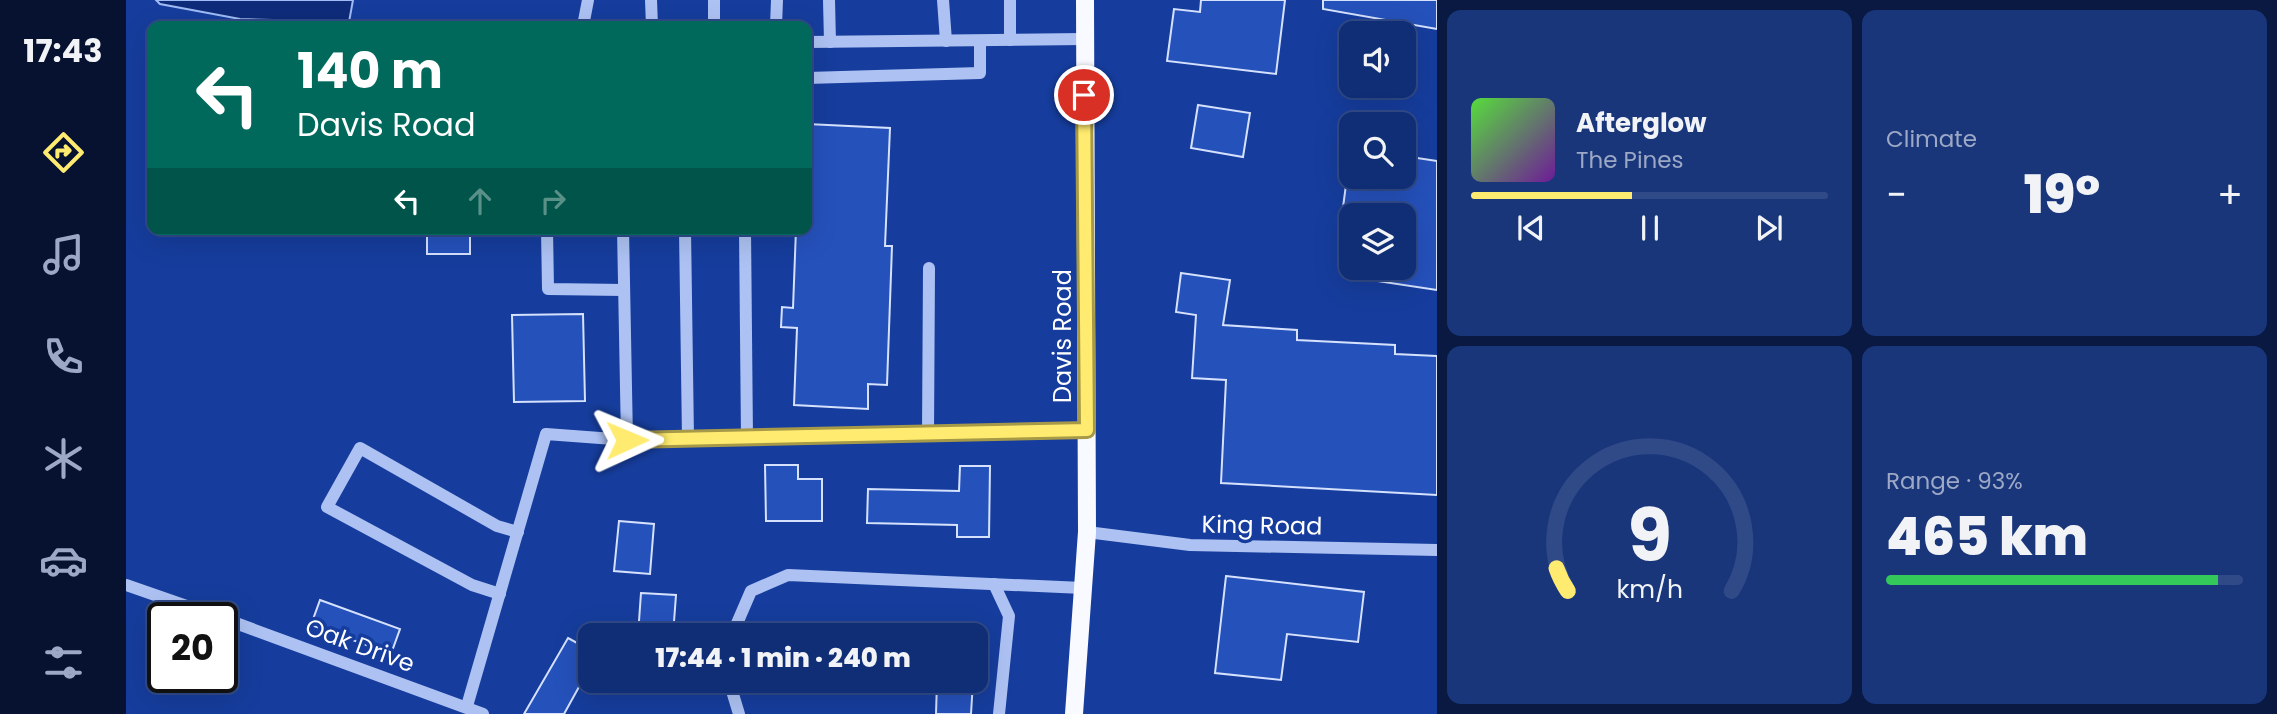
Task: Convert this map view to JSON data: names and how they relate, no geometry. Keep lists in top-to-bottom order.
{
  "streets": {
    "main road": ["Davis Road"],
    "street": ["King Road", "Oak Drive"]
  },
  "crossings": [
    ["Davis Road", "King Road"]
  ],
  "page": {
    "tabs": "17:43",
    "tile": [
      "Climate",
      ["Range · 93%", "465 km"]
    ],
    "turn": ["140 m", "Davis Road"],
    "song": ["Afterglow", "The Pines"],
    "heat": ["−", "19°", "+"],
    "limit": "20",
    "trip": "17:44 · 1 min · 240 m",
    "gauge": ["9", "km/h"]
  }
}
